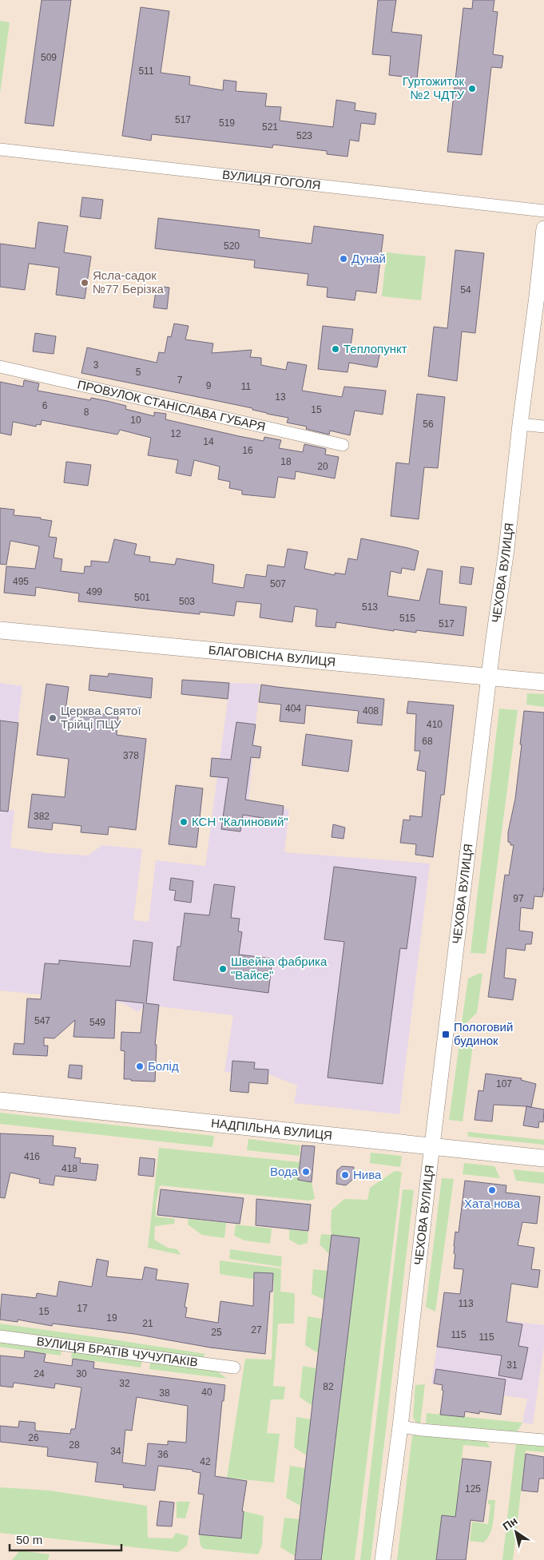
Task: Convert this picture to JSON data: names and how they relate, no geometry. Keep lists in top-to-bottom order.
{
  "streets": {
    "main road": ["БЛАГОВІСНА ВУЛИЦЯ", "НАДПІЛЬНА ВУЛИЦЯ"],
    "street": [
      "ВУЛИЦЯ ГОГОЛЯ",
      "ПРОВУЛОК СТАНІСЛАВА ГУБАРЯ",
      "ЧЕХОВА ВУЛИЦЯ",
      "ВУЛИЦЯ БРАТІВ ЧУЧУПАКІВ"
    ]
  },
  "crossings": [
    ["ЧЕХОВА ВУЛИЦЯ", "БЛАГОВІСНА ВУЛИЦЯ"],
    ["ЧЕХОВА ВУЛИЦЯ", "НАДПІЛЬНА ВУЛИЦЯ"]
  ],
  "places": {
    "other": [
      "Гуртожиток №2 ЧДТУ",
      "Дунай",
      "Ясла-садок №77 Берізка",
      "Теплопункт",
      "Церква Святої Трійці ПЦУ",
      "КСН \"Калиновий\"",
      "Швейна фабрика \"Вайсе\"",
      "Болід",
      "Вода",
      "Нива",
      "Хата нова"
    ],
    "transit": ["Пологовий будинок"]
  },
  "house_numbers": [
    "509",
    "511",
    "517",
    "519",
    "521",
    "523",
    "520",
    "54",
    "3",
    "5",
    "7",
    "9",
    "11",
    "13",
    "6",
    "15",
    "8",
    "10",
    "56",
    "12",
    "14",
    "16",
    "18",
    "20",
    "495",
    "507",
    "499",
    "501",
    "503",
    "513",
    "515",
    "517",
    "404",
    "408",
    "410",
    "68",
    "378",
    "382",
    "97",
    "547",
    "549",
    "107",
    "416",
    "418",
    "113",
    "17",
    "15",
    "19",
    "21",
    "27",
    "25",
    "115",
    "115",
    "31",
    "24",
    "30",
    "32",
    "82",
    "40",
    "38",
    "26",
    "28",
    "34",
    "36",
    "42",
    "125"
  ],
  "scale_bar": "50 m",
  "north": "top left"
}
